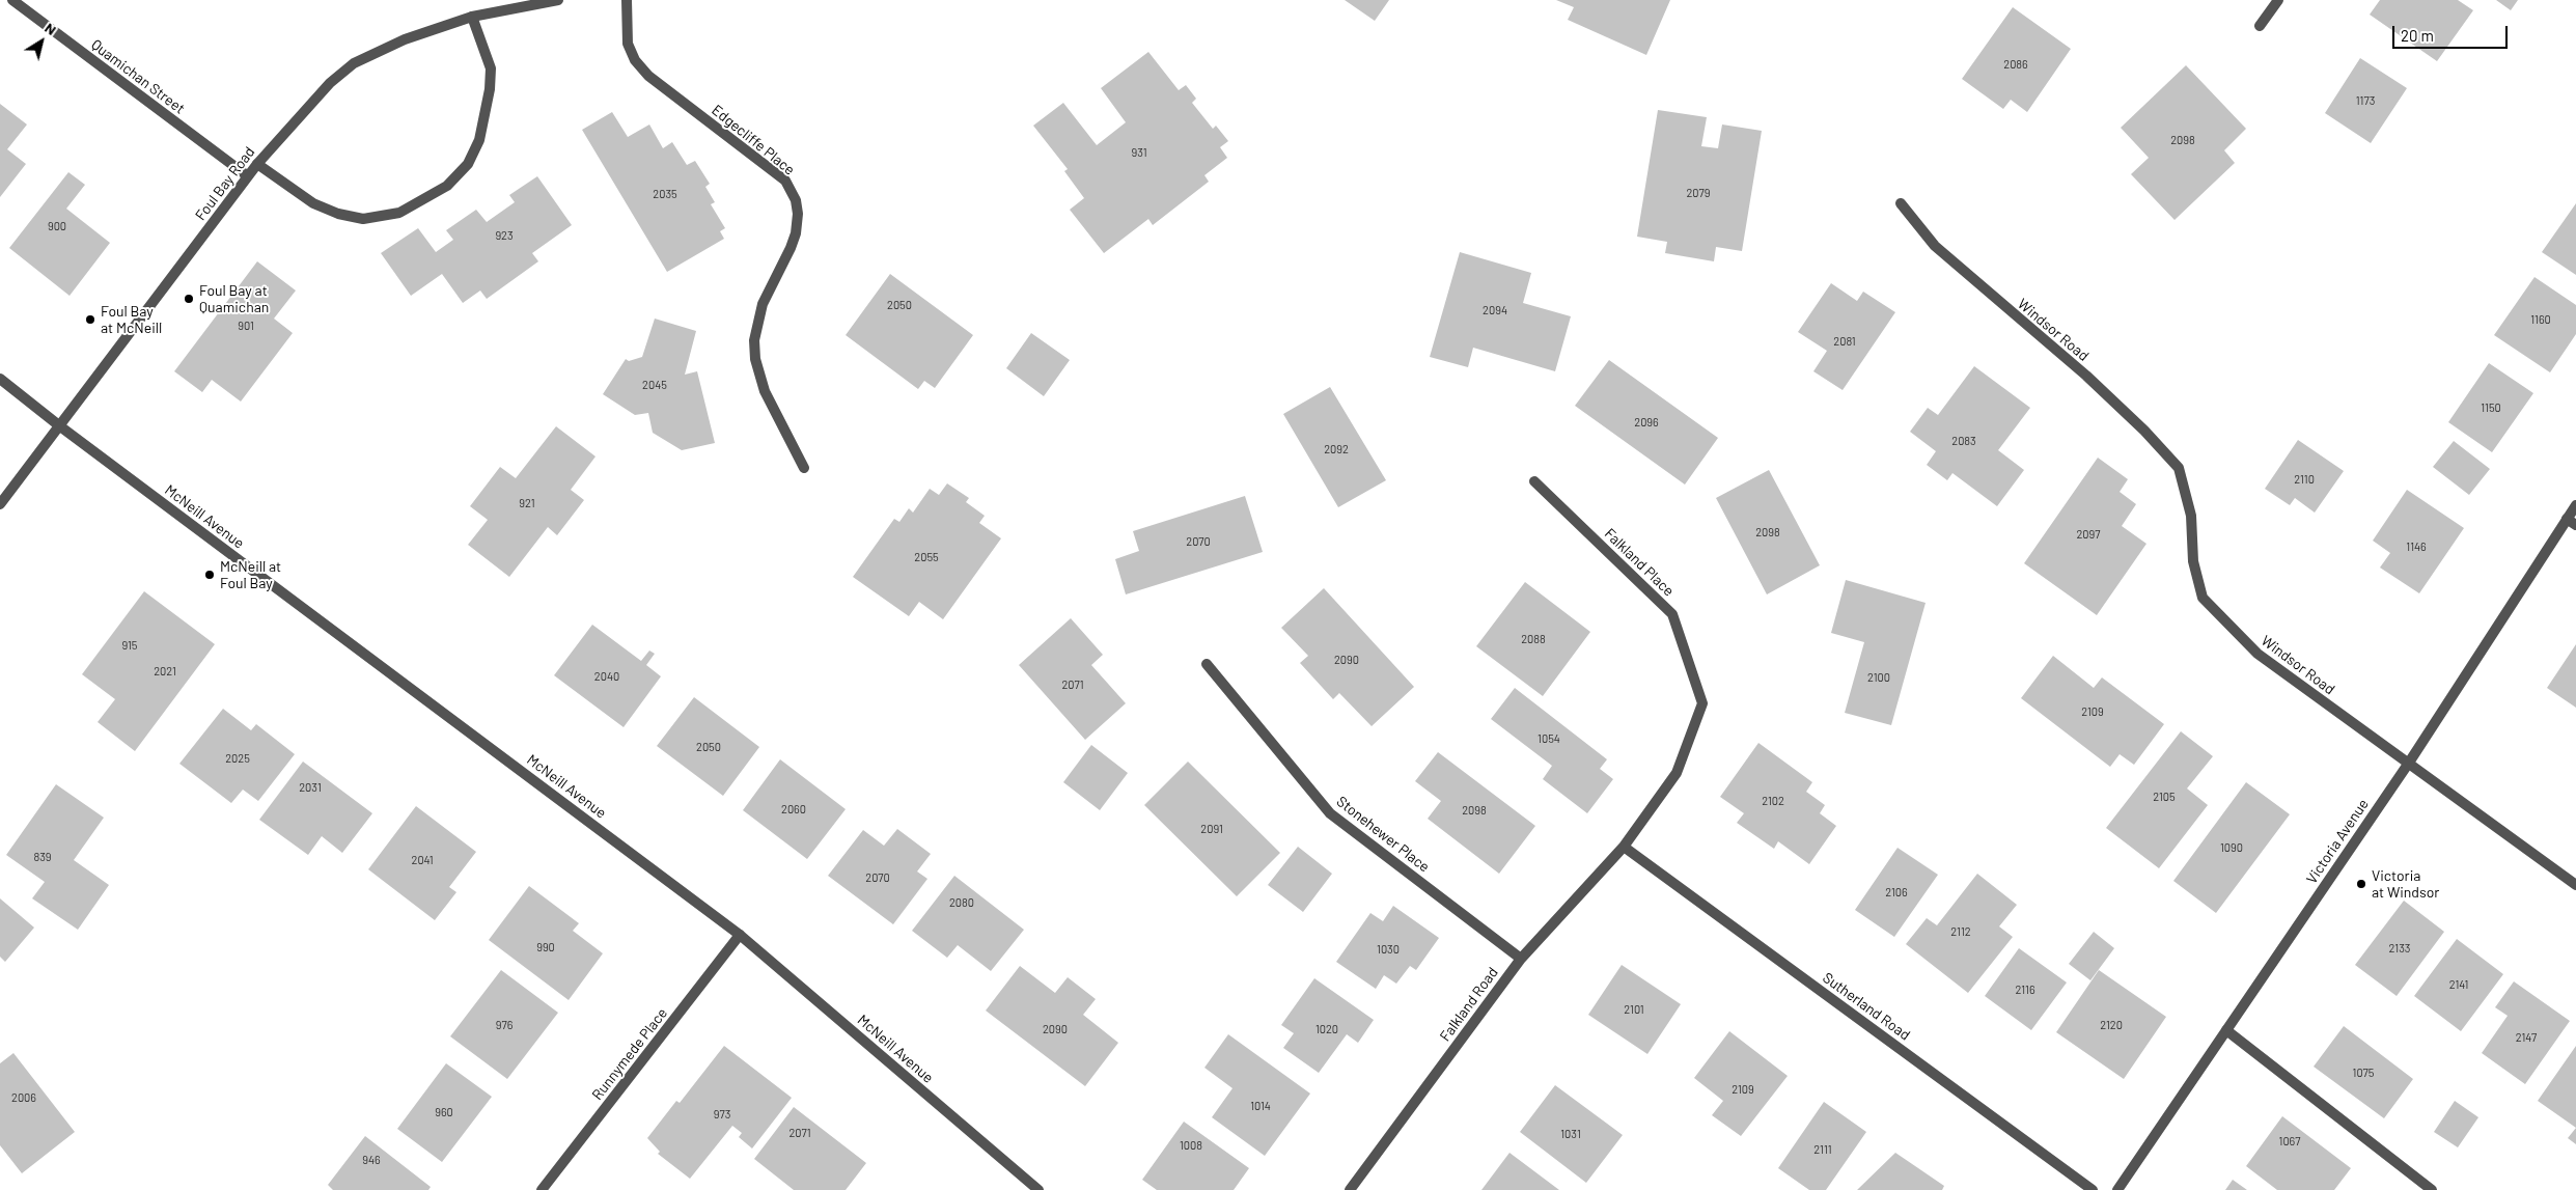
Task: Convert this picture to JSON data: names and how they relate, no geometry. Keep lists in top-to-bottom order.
{
  "streets": {
    "street": [
      "Quamichan Street",
      "Edgecliffe Place",
      "Foul Bay Road",
      "Windsor Road",
      "McNeill Avenue",
      "Falkland Place",
      "Stonehewer Place",
      "Victoria Avenue",
      "Falkland Road",
      "Sutherland Road",
      "Runnymede Place"
    ]
  },
  "crossings": [
    ["Quamichan Street", "Foul Bay Road"],
    ["Foul Bay Road", "McNeill Avenue"],
    ["Windsor Road", "Victoria Avenue"],
    ["McNeill Avenue", "Runnymede Place"],
    ["Falkland Place", "Falkland Road"],
    ["Falkland Place", "Sutherland Road"],
    ["Stonehewer Place", "Falkland Road"],
    ["Falkland Road", "Sutherland Road"]
  ],
  "places": [
    "Foul Bay at Quamichan",
    "Foul Bay at McNeill",
    "McNeill at Foul Bay",
    "Victoria at Windsor"
  ],
  "house_numbers": [
    "2086",
    "1173",
    "2098",
    "931",
    "2079",
    "2035",
    "900",
    "923",
    "2050",
    "2094",
    "1160",
    "901",
    "2081",
    "2045",
    "1150",
    "2096",
    "2083",
    "2092",
    "2110",
    "921",
    "2098",
    "2097",
    "2070",
    "1146",
    "2055",
    "2088",
    "915",
    "2090",
    "2021",
    "2040",
    "2100",
    "2071",
    "2109",
    "1054",
    "2050",
    "2025",
    "2031",
    "2105",
    "2102",
    "2060",
    "2098",
    "2091",
    "1090",
    "839",
    "2041",
    "2070",
    "2106",
    "2080",
    "2112",
    "990",
    "2133",
    "1030",
    "2141",
    "2116",
    "2101",
    "976",
    "2120",
    "2090",
    "1020",
    "2147",
    "1075",
    "2109",
    "2006",
    "1014",
    "960",
    "973",
    "2071",
    "1031",
    "1067",
    "1008",
    "2111",
    "946"
  ],
  "scale_bar": "20 m",
  "north": "top right"
}
